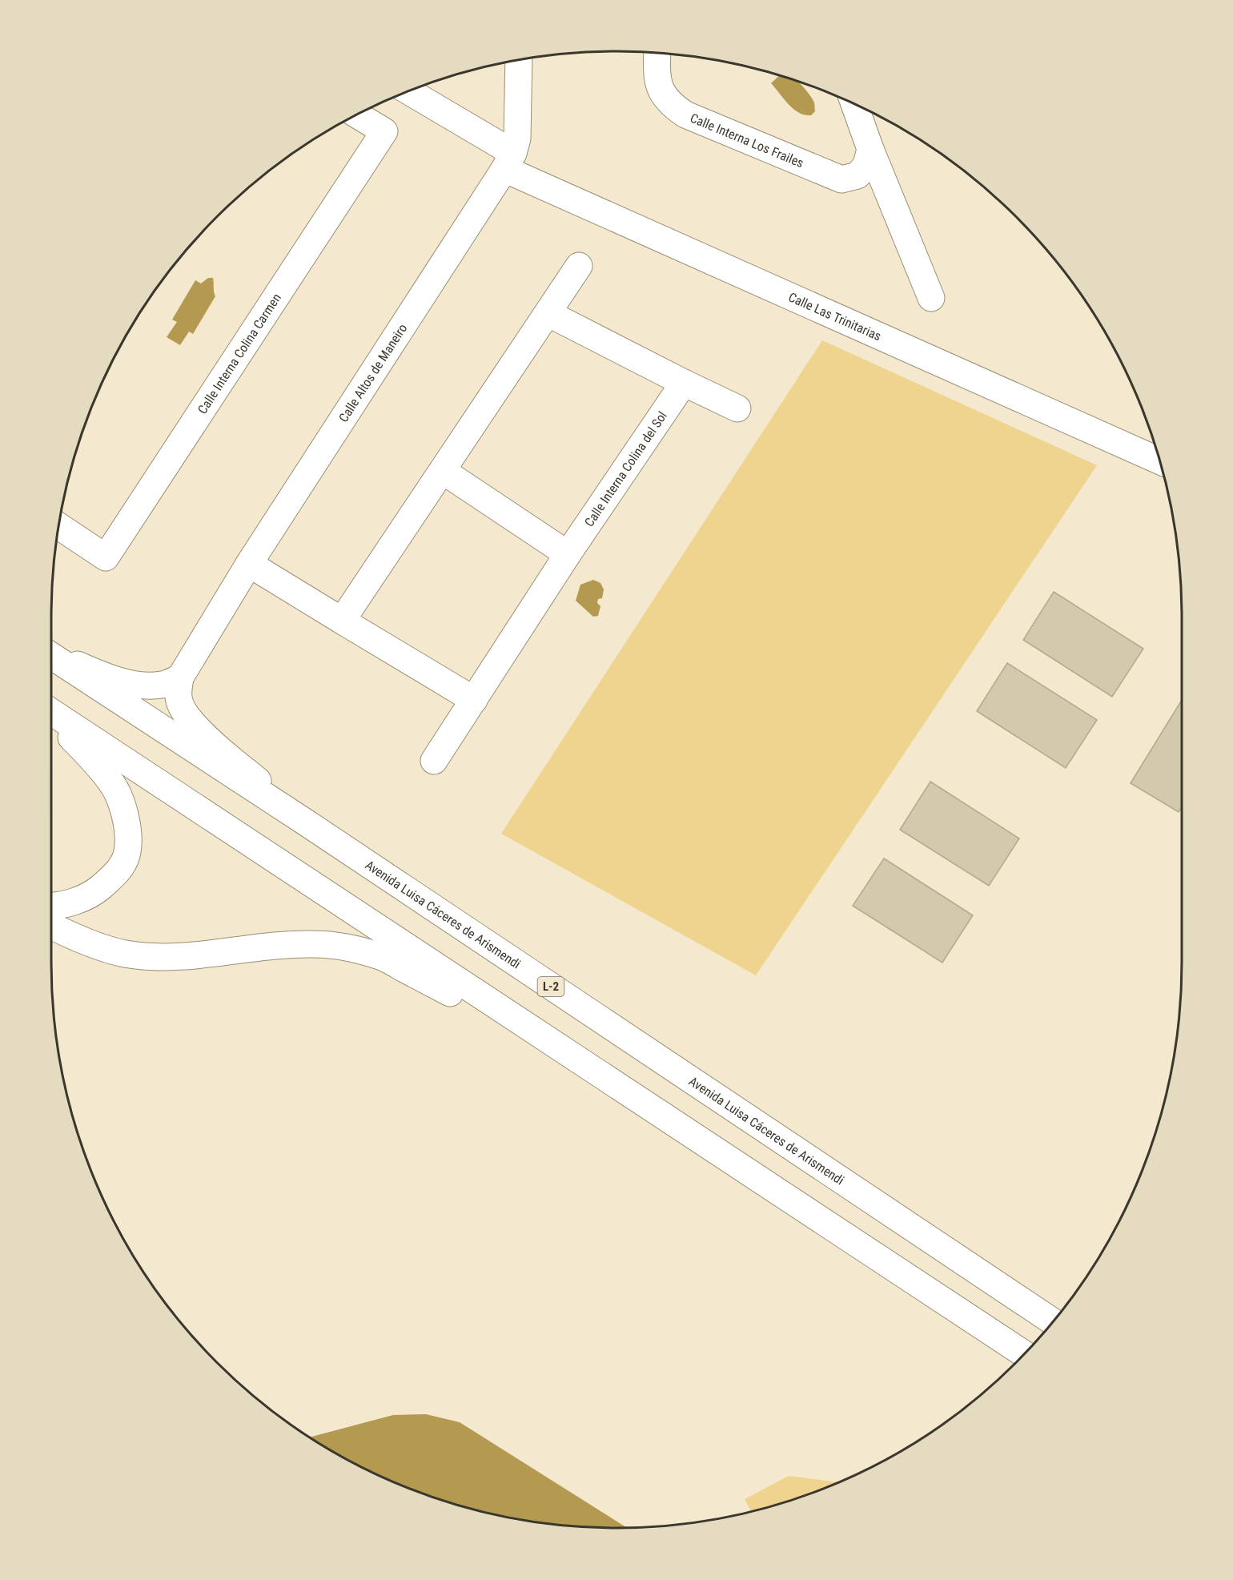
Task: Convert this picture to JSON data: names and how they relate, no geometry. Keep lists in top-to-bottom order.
{
  "streets": {
    "street": [
      "Calle Interna Los Frailes",
      "Calle Las Trinitarias",
      "Calle Interna Colina Carmen",
      "Calle Altos de Maneiro",
      "Calle Interna Colina del Sol",
      "Avenida Luisa Cáceres de Arismendi",
      "L-2"
    ]
  },
  "crossings": [
    ["Calle Las Trinitarias", "Calle Altos de Maneiro"],
    ["Calle Altos de Maneiro", "L-2"]
  ]
}
